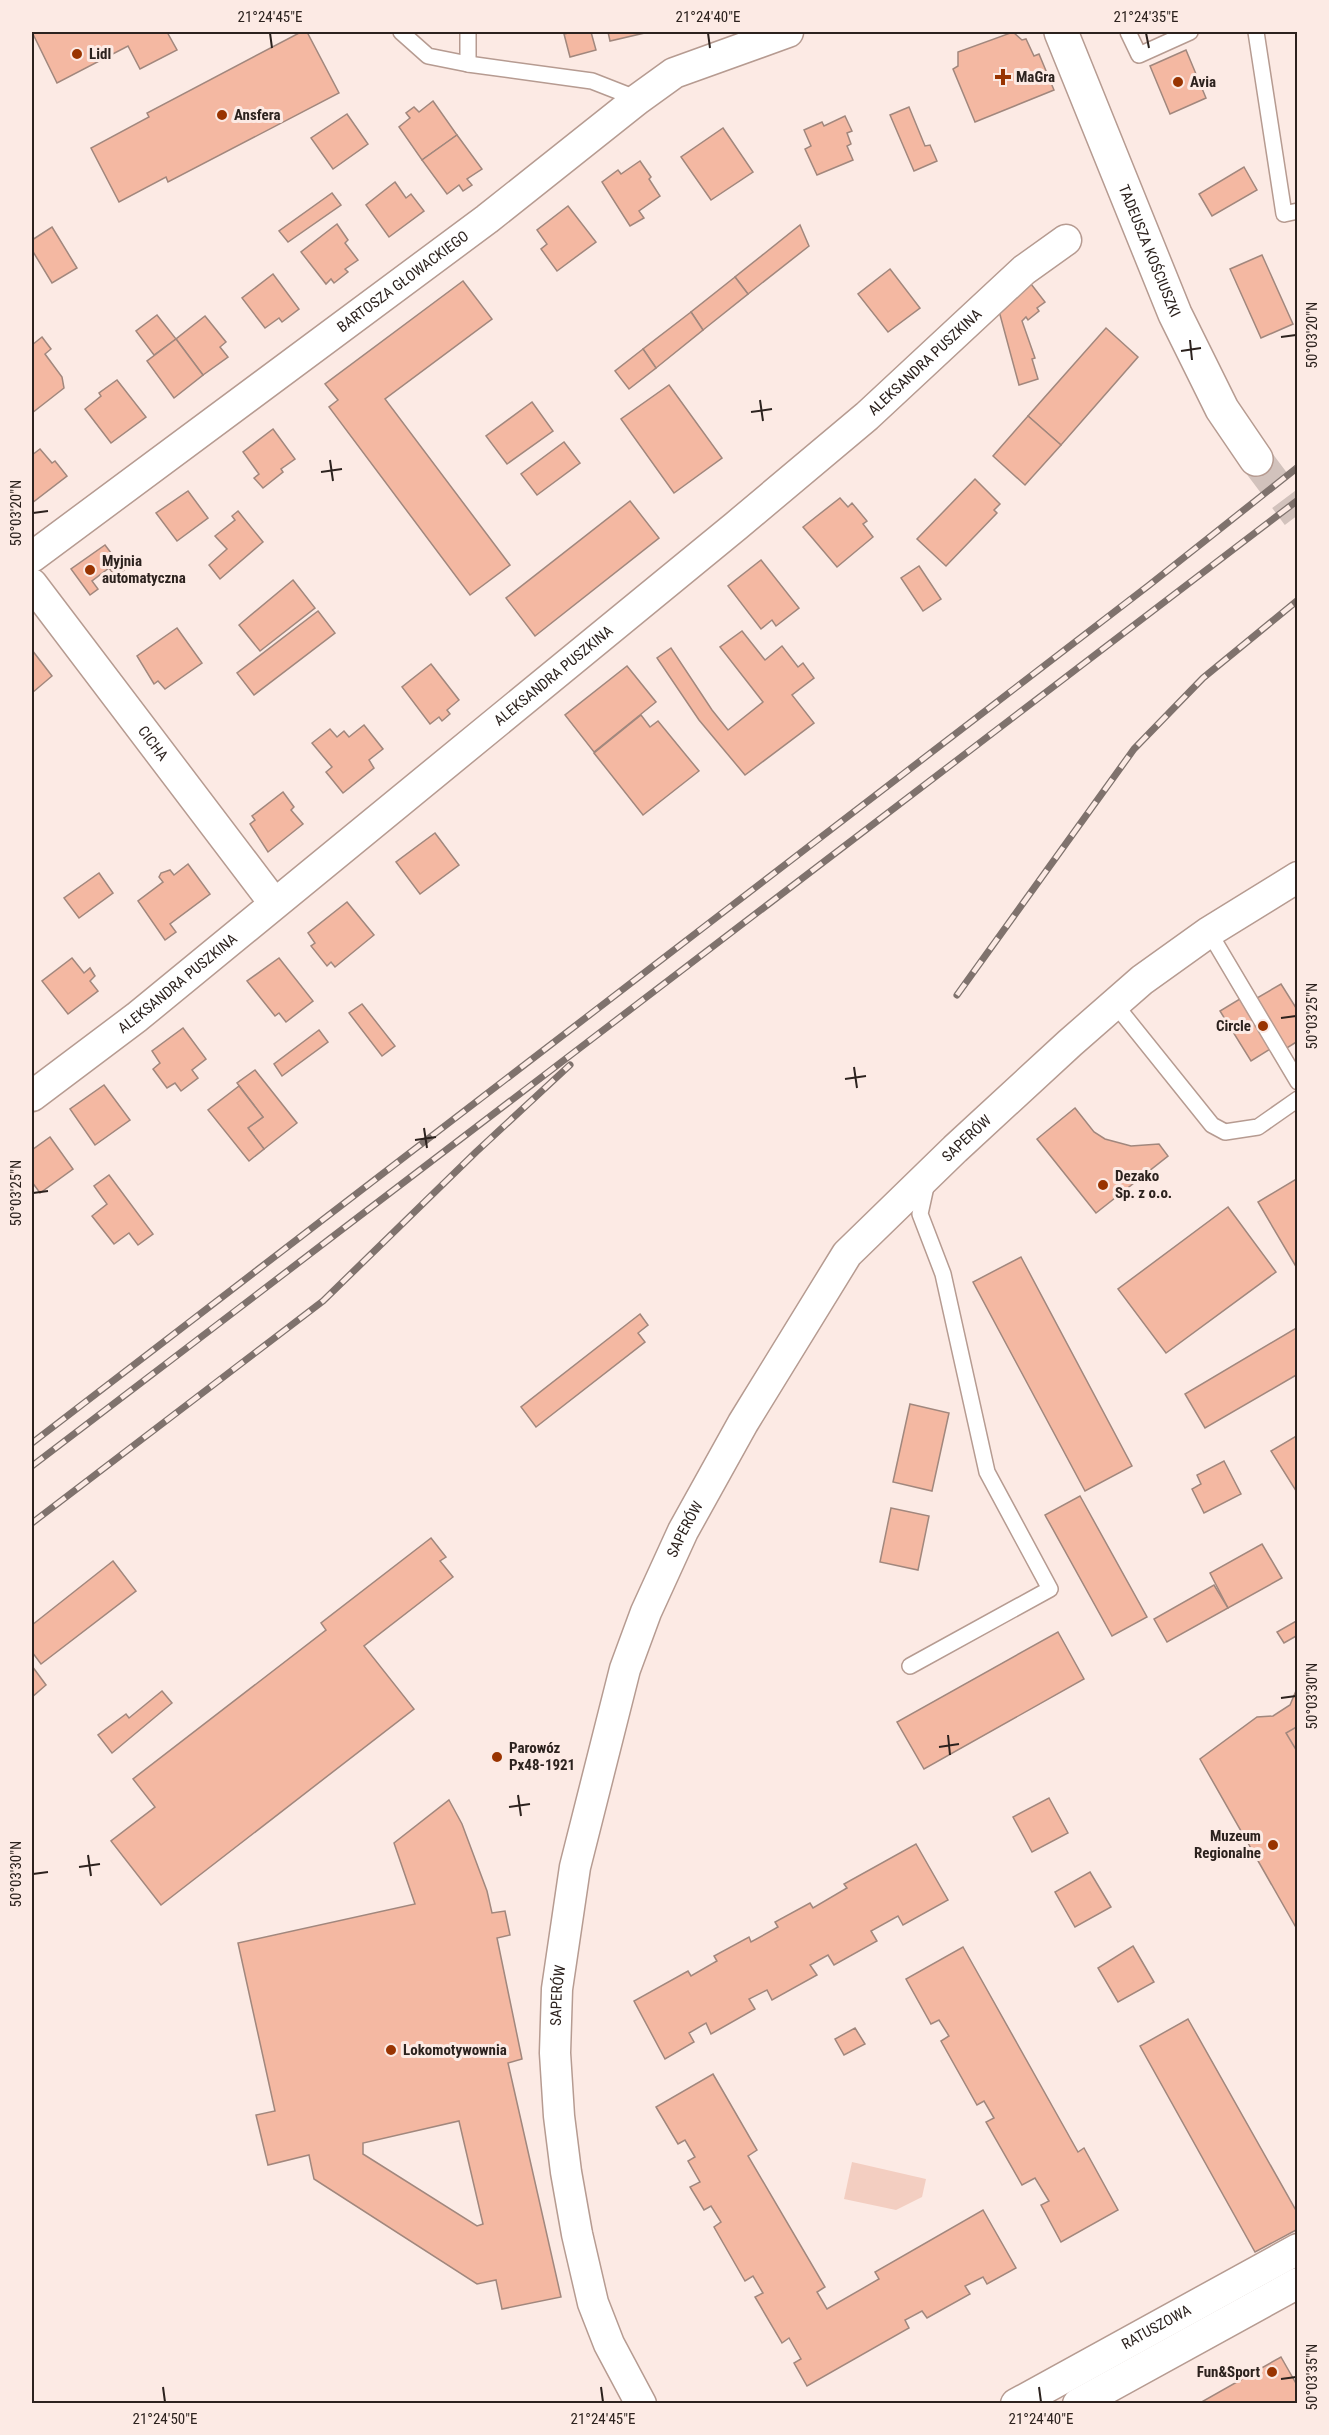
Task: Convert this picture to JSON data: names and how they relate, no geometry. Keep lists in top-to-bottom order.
{
  "streets": {
    "street": [
      "TADEUSZA KOŚCIUSZKI",
      "BARTOSZA GŁOWACKIEGO",
      "ALEKSANDRA PUSZKINA",
      "CICHA",
      "SAPERÓW",
      "RATUSZOWA"
    ]
  },
  "crossings": [
    ["ALEKSANDRA PUSZKINA", "CICHA"]
  ],
  "places": {
    "other": [
      "Lidl",
      "Avia",
      "Ansfera",
      "Myjnia automatyczna",
      "Circle",
      "Dezako Sp. z o.o.",
      "Parowóz Px48-1921",
      "Muzeum Regionalne",
      "Lokomotywownia",
      "Fun&Sport"
    ],
    "health": ["MaGra"]
  },
  "coordinates": [
    "21°24'45\"E",
    "21°24'40\"E",
    "21°24'35\"E",
    "50°03'20\"N",
    "50°03'25\"N",
    "50°03'30\"N",
    "50°03'35\"N",
    "21°24'50\"E"
  ]
}
